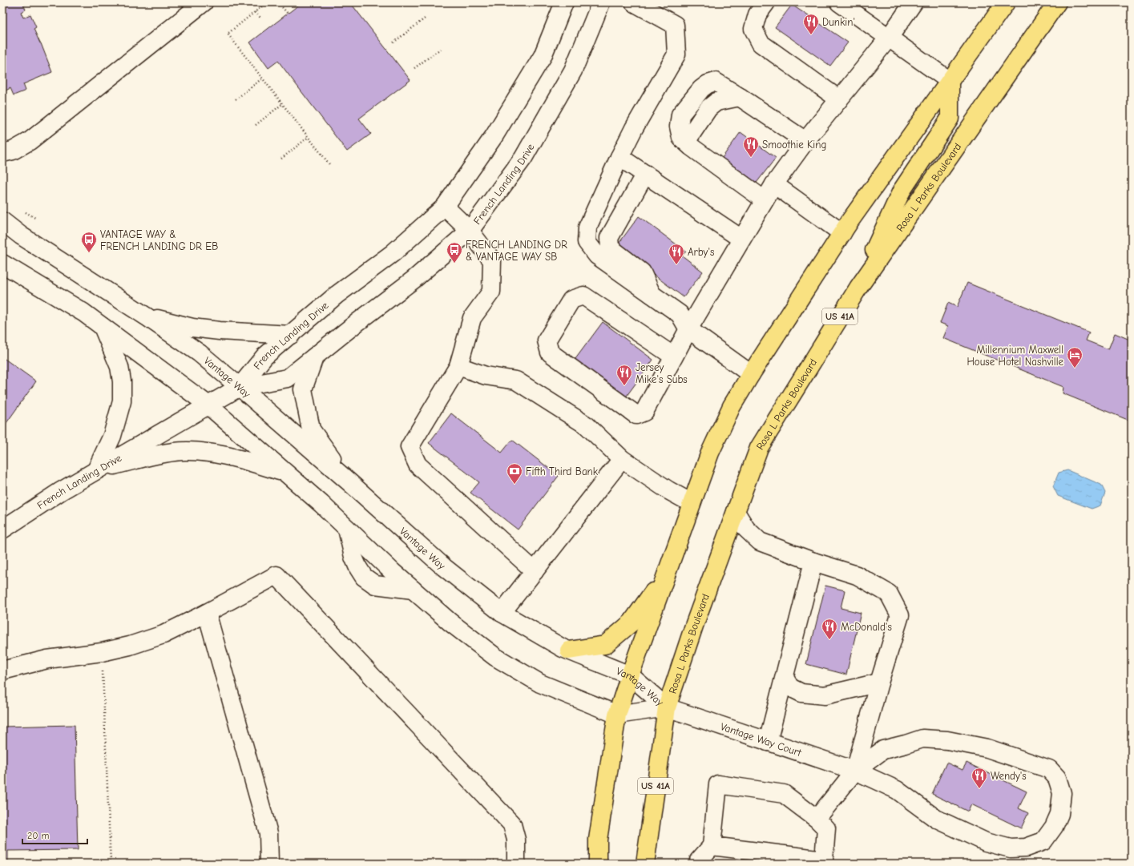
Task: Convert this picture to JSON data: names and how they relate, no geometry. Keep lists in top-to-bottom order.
{
  "streets": {
    "main road": ["Rosa L Parks Boulevard", "US 41A"],
    "street": ["French Landing Drive", "Vantage Way", "Vantage Way Court"]
  },
  "crossings": [
    ["French Landing Drive", "Vantage Way"],
    ["Rosa L Parks Boulevard", "Vantage Way"],
    ["Rosa L Parks Boulevard", "Vantage Way Court"],
    ["Vantage Way", "Vantage Way Court"]
  ],
  "places": {
    "restaurant": [
      "Dunkin'",
      "Smoothie King",
      "Arby's",
      "Jersey Mike's Subs",
      "McDonald's",
      "Wendy's"
    ],
    "bus stop": ["VANTAGE WAY & FRENCH LANDING DR EB", "FRENCH LANDING DR & VANTAGE WAY SB"],
    "hotel": ["Millennium Maxwell House Hotel Nashville"],
    "bank": ["Fifth Third Bank"]
  },
  "scale_bar": "20 m"
}
